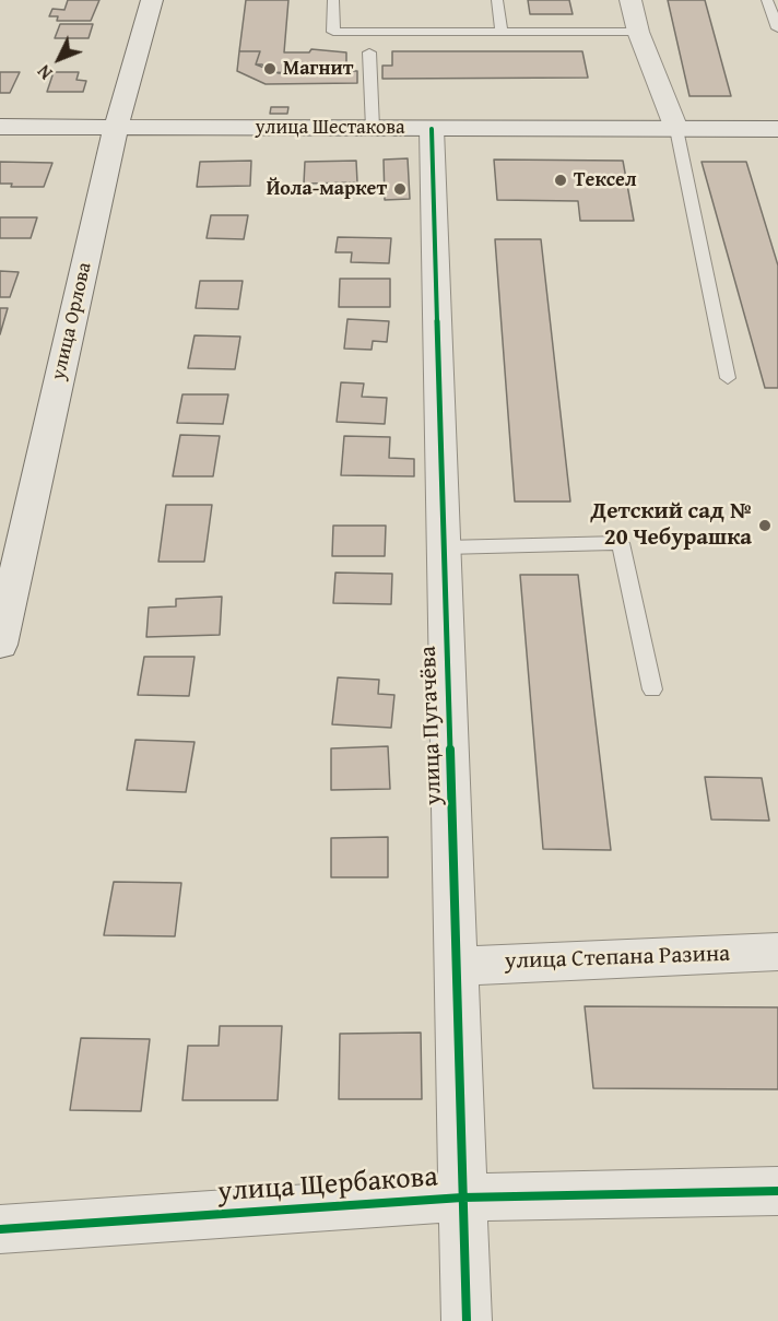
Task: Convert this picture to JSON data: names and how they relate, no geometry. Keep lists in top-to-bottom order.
{
  "streets": {
    "street": [
      "улица Шестакова",
      "улица Орлова",
      "улица Пугачёва",
      "улица Степана Разина",
      "улица Щербакова"
    ]
  },
  "crossings": [
    ["улица Шестакова", "улица Орлова"],
    ["улица Шестакова", "улица Пугачёва"],
    ["улица Пугачёва", "улица Степана Разина"],
    ["улица Пугачёва", "улица Щербакова"]
  ],
  "places": [
    "Магнит",
    "Тексел",
    "Йола-маркет",
    "Детский сад № 20 Чебурашка"
  ],
  "north": "bottom left"
}
